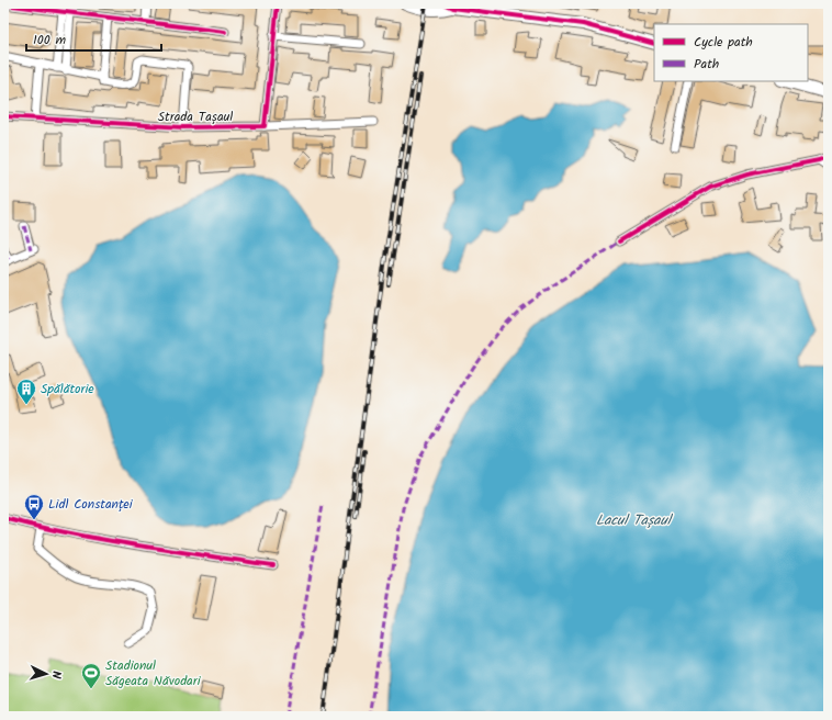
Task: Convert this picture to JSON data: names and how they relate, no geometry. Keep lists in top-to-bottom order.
{
  "streets": {
    "street": ["Strada Tașaul"]
  },
  "water": ["Lacul Tașaul"],
  "places": {
    "building": ["Spălătorie"],
    "bus stop": ["Lidl Constanței"],
    "sports": ["Stadionul Săgeata Năvodari"]
  },
  "legend": ["Cycle path", "Path"],
  "scale_bar": "100 m",
  "north": "right"
}
